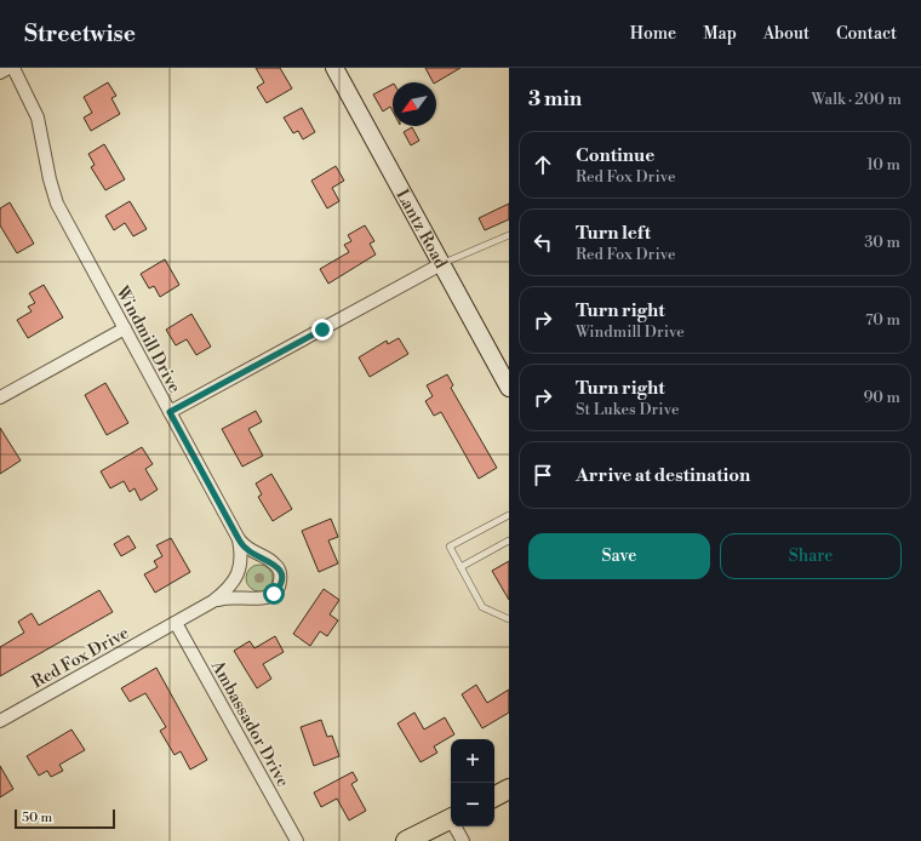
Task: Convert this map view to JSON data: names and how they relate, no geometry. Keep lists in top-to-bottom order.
{
  "streets": {
    "street": [
      "Lantz Road",
      "Windmill Drive",
      "Red Fox Drive",
      "Ambassador Drive"
    ]
  },
  "crossings": [
    ["Windmill Drive", "Red Fox Drive"],
    ["Windmill Drive", "Ambassador Drive"],
    ["Red Fox Drive", "Ambassador Drive"]
  ],
  "scale_bar": "50 m",
  "north": "bottom left",
  "page": {
    "header": "Streetwise",
    "nav": [
      "Home",
      "Map",
      "About",
      "Contact"
    ],
    "heading": ["3 min", "Walk · 200 m"],
    "list": [
      ["Continue", "Red Fox Drive", "10 m"],
      ["Turn left", "Red Fox Drive", "30 m"],
      ["Turn right", "Windmill Drive", "70 m"],
      ["Turn right", "St Lukes Drive", "90 m"],
      "Arrive at destination"
    ],
    "buttons": ["Save", "Share"],
    "map_buttons": ["+", "−"],
    "scale": "50 m"
  }
}
